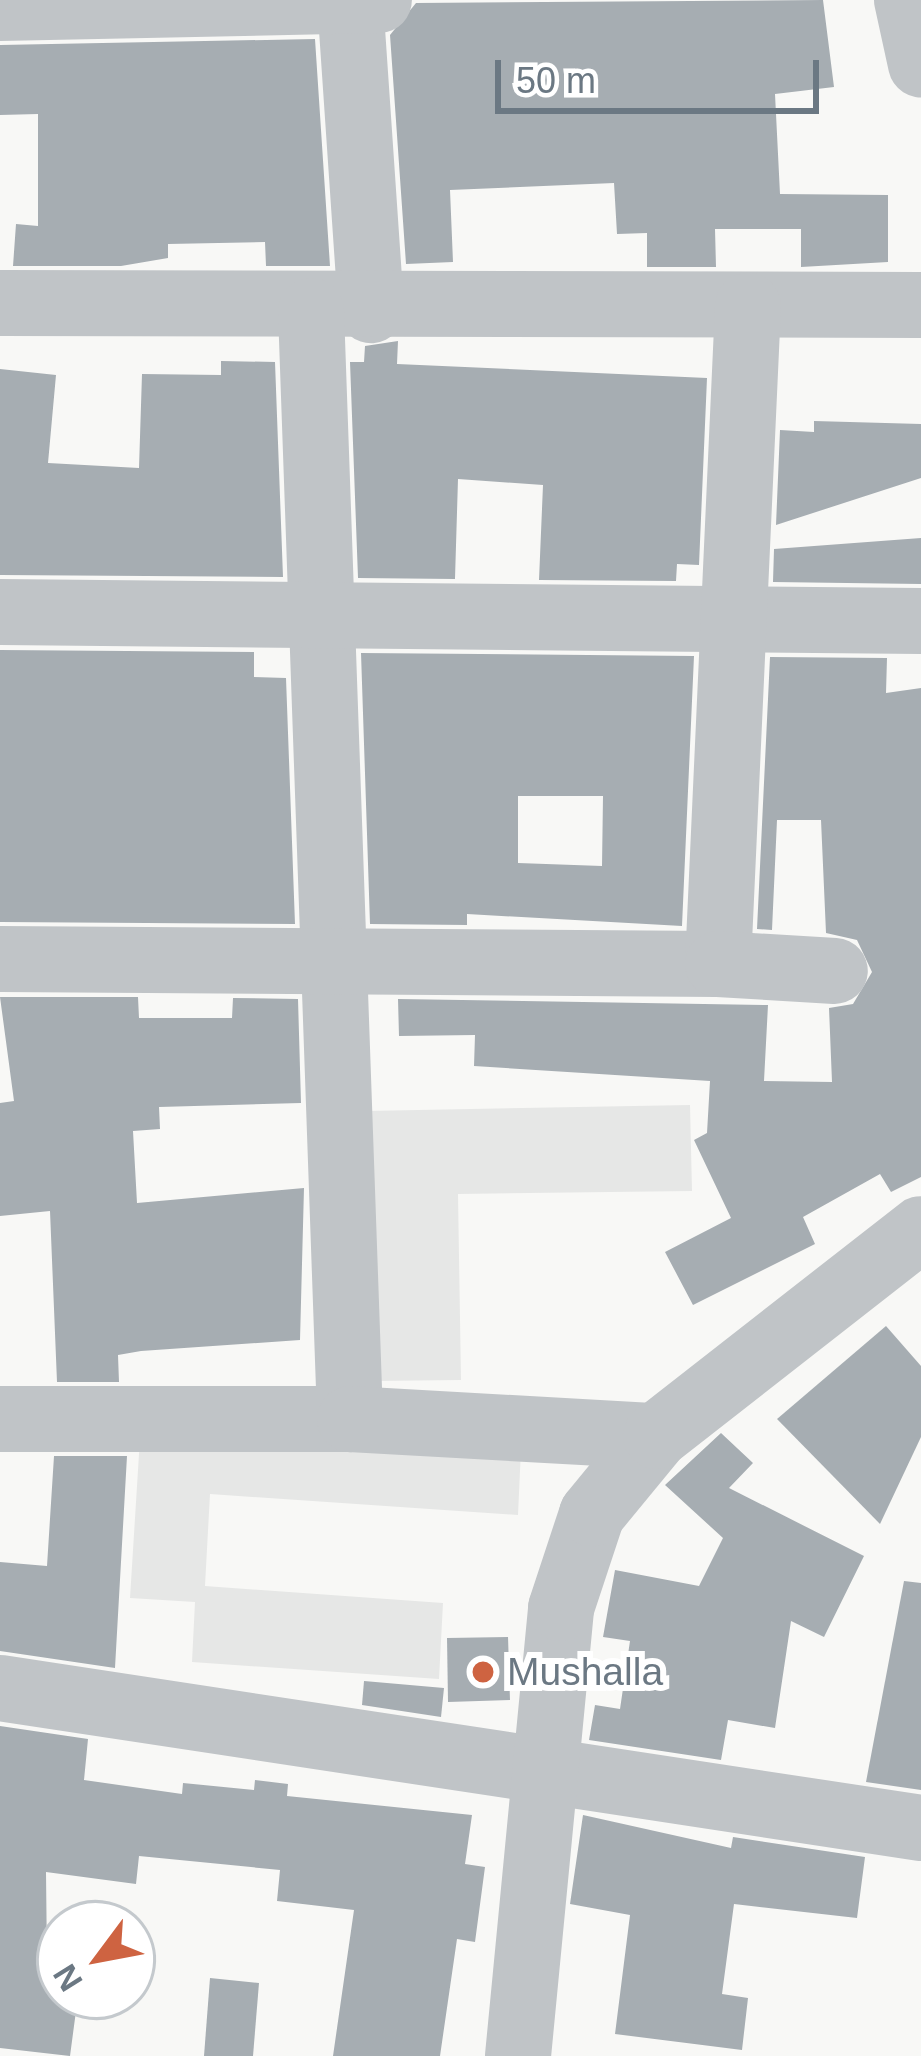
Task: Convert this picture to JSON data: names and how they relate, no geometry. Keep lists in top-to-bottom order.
{
  "places": ["Mushalla"],
  "scale_bar": "50 m",
  "north": "bottom left"
}
